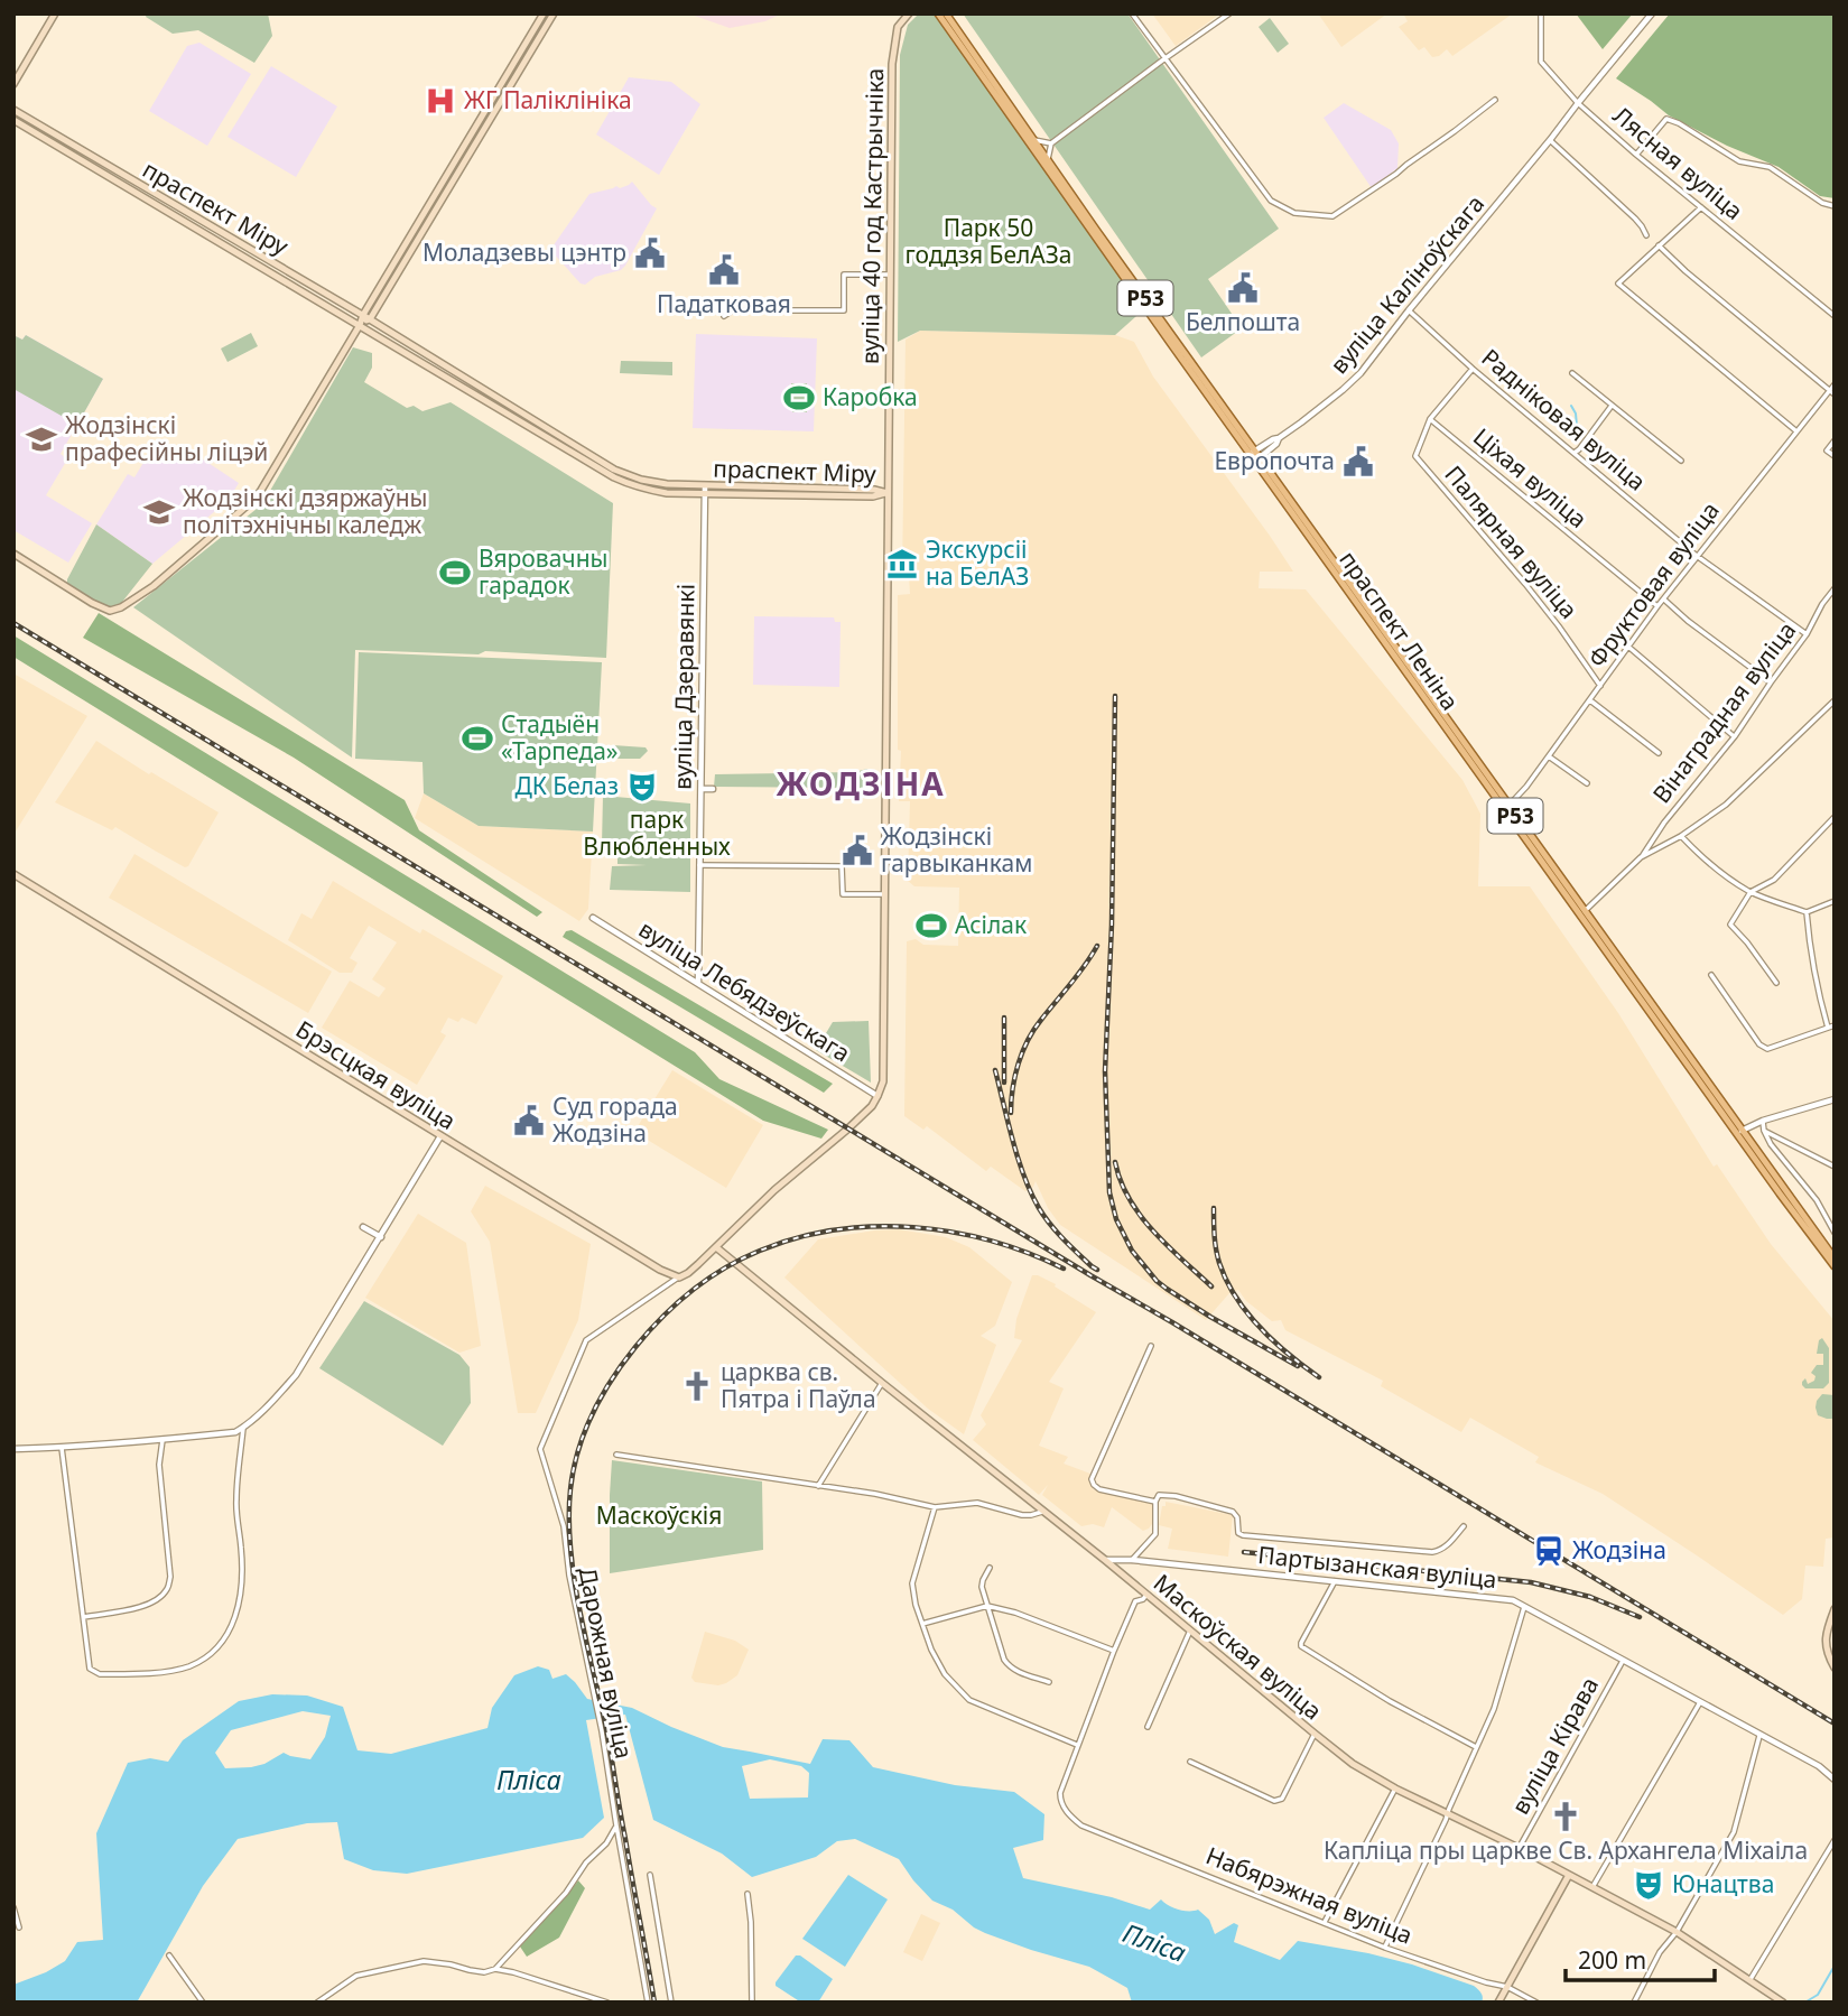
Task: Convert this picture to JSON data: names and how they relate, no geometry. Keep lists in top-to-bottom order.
{
  "streets": {
    "main road": [
      "праспект Міру",
      "вуліца 40 год Кастрычніка",
      "Р53",
      "праспект Леніна",
      "Брэсцкая вуліца",
      "Маскоўская вуліца"
    ],
    "street": [
      "Лясная вуліца",
      "вуліца Каліноўскага",
      "Радніковая вуліца",
      "Ціхая вуліца",
      "Палярная вуліца",
      "Фруктовая вуліца",
      "вуліца Дзеравянкі",
      "Вінаградная вуліца",
      "вуліца Лебядзеўскага",
      "Партызанская вуліца",
      "Дарожная вуліца",
      "вуліца Кірава",
      "Набярэжная вуліца"
    ]
  },
  "crossings": [
    ["Лясная вуліца", "вуліца Каліноўскага"],
    ["праспект Міру", "вуліца 40 год Кастрычніка"],
    ["праспект Міру", "вуліца Дзеравянкі"],
    ["вуліца 40 год Кастрычніка", "вуліца Лебядзеўскага"],
    ["вуліца Каліноўскага", "Радніковая вуліца"],
    ["вуліца Каліноўскага", "праспект Леніна"],
    ["Радніковая вуліца", "Фруктовая вуліца"],
    ["Радніковая вуліца", "Вінаградная вуліца"],
    ["Ціхая вуліца", "Палярная вуліца"],
    ["Ціхая вуліца", "Фруктовая вуліца"],
    ["Палярная вуліца", "Фруктовая вуліца"],
    ["Фруктовая вуліца", "праспект Леніна"],
    ["вуліца Дзеравянкі", "вуліца Лебядзеўскага"],
    ["Брэсцкая вуліца", "Дарожная вуліца"],
    ["Партызанская вуліца", "Маскоўская вуліца"],
    ["Партызанская вуліца", "вуліца Кірава"],
    ["Маскоўская вуліца", "вуліца Кірава"]
  ],
  "districts": ["ЖОДЗІНА"],
  "water": ["Пліса"],
  "parks": ["Парк 50 годдзя БелАЗа", "парк Влюбленных", "Маскоўскія"],
  "places": {
    "hospital": ["ЖГ Паліклініка"],
    "public building": [
      "Моладзевы цэнтр",
      "Падатковая",
      "Белпошта",
      "Европочта",
      "Жодзінскі гарвыканкам",
      "Суд горада Жодзіна"
    ],
    "sports": [
      "Каробка",
      "Вяровачны гарадок",
      "Стадыён «Тарпеда»",
      "Асілак"
    ],
    "school or university": ["Жодзінскі прафесійны ліцэй", "Жодзінскі дзяржаўны політэхнічны каледж"],
    "museum": ["Экскурсіі на БелАЗ"],
    "theatre": ["ДК Белаз", "Юнацтва"],
    "church": ["царква св. Пятра і Паўла", "Капліца пры царкве Св. Архангела Міхаіла"],
    "station": ["Жодзіна"]
  },
  "scale_bar": "200 m"
}
